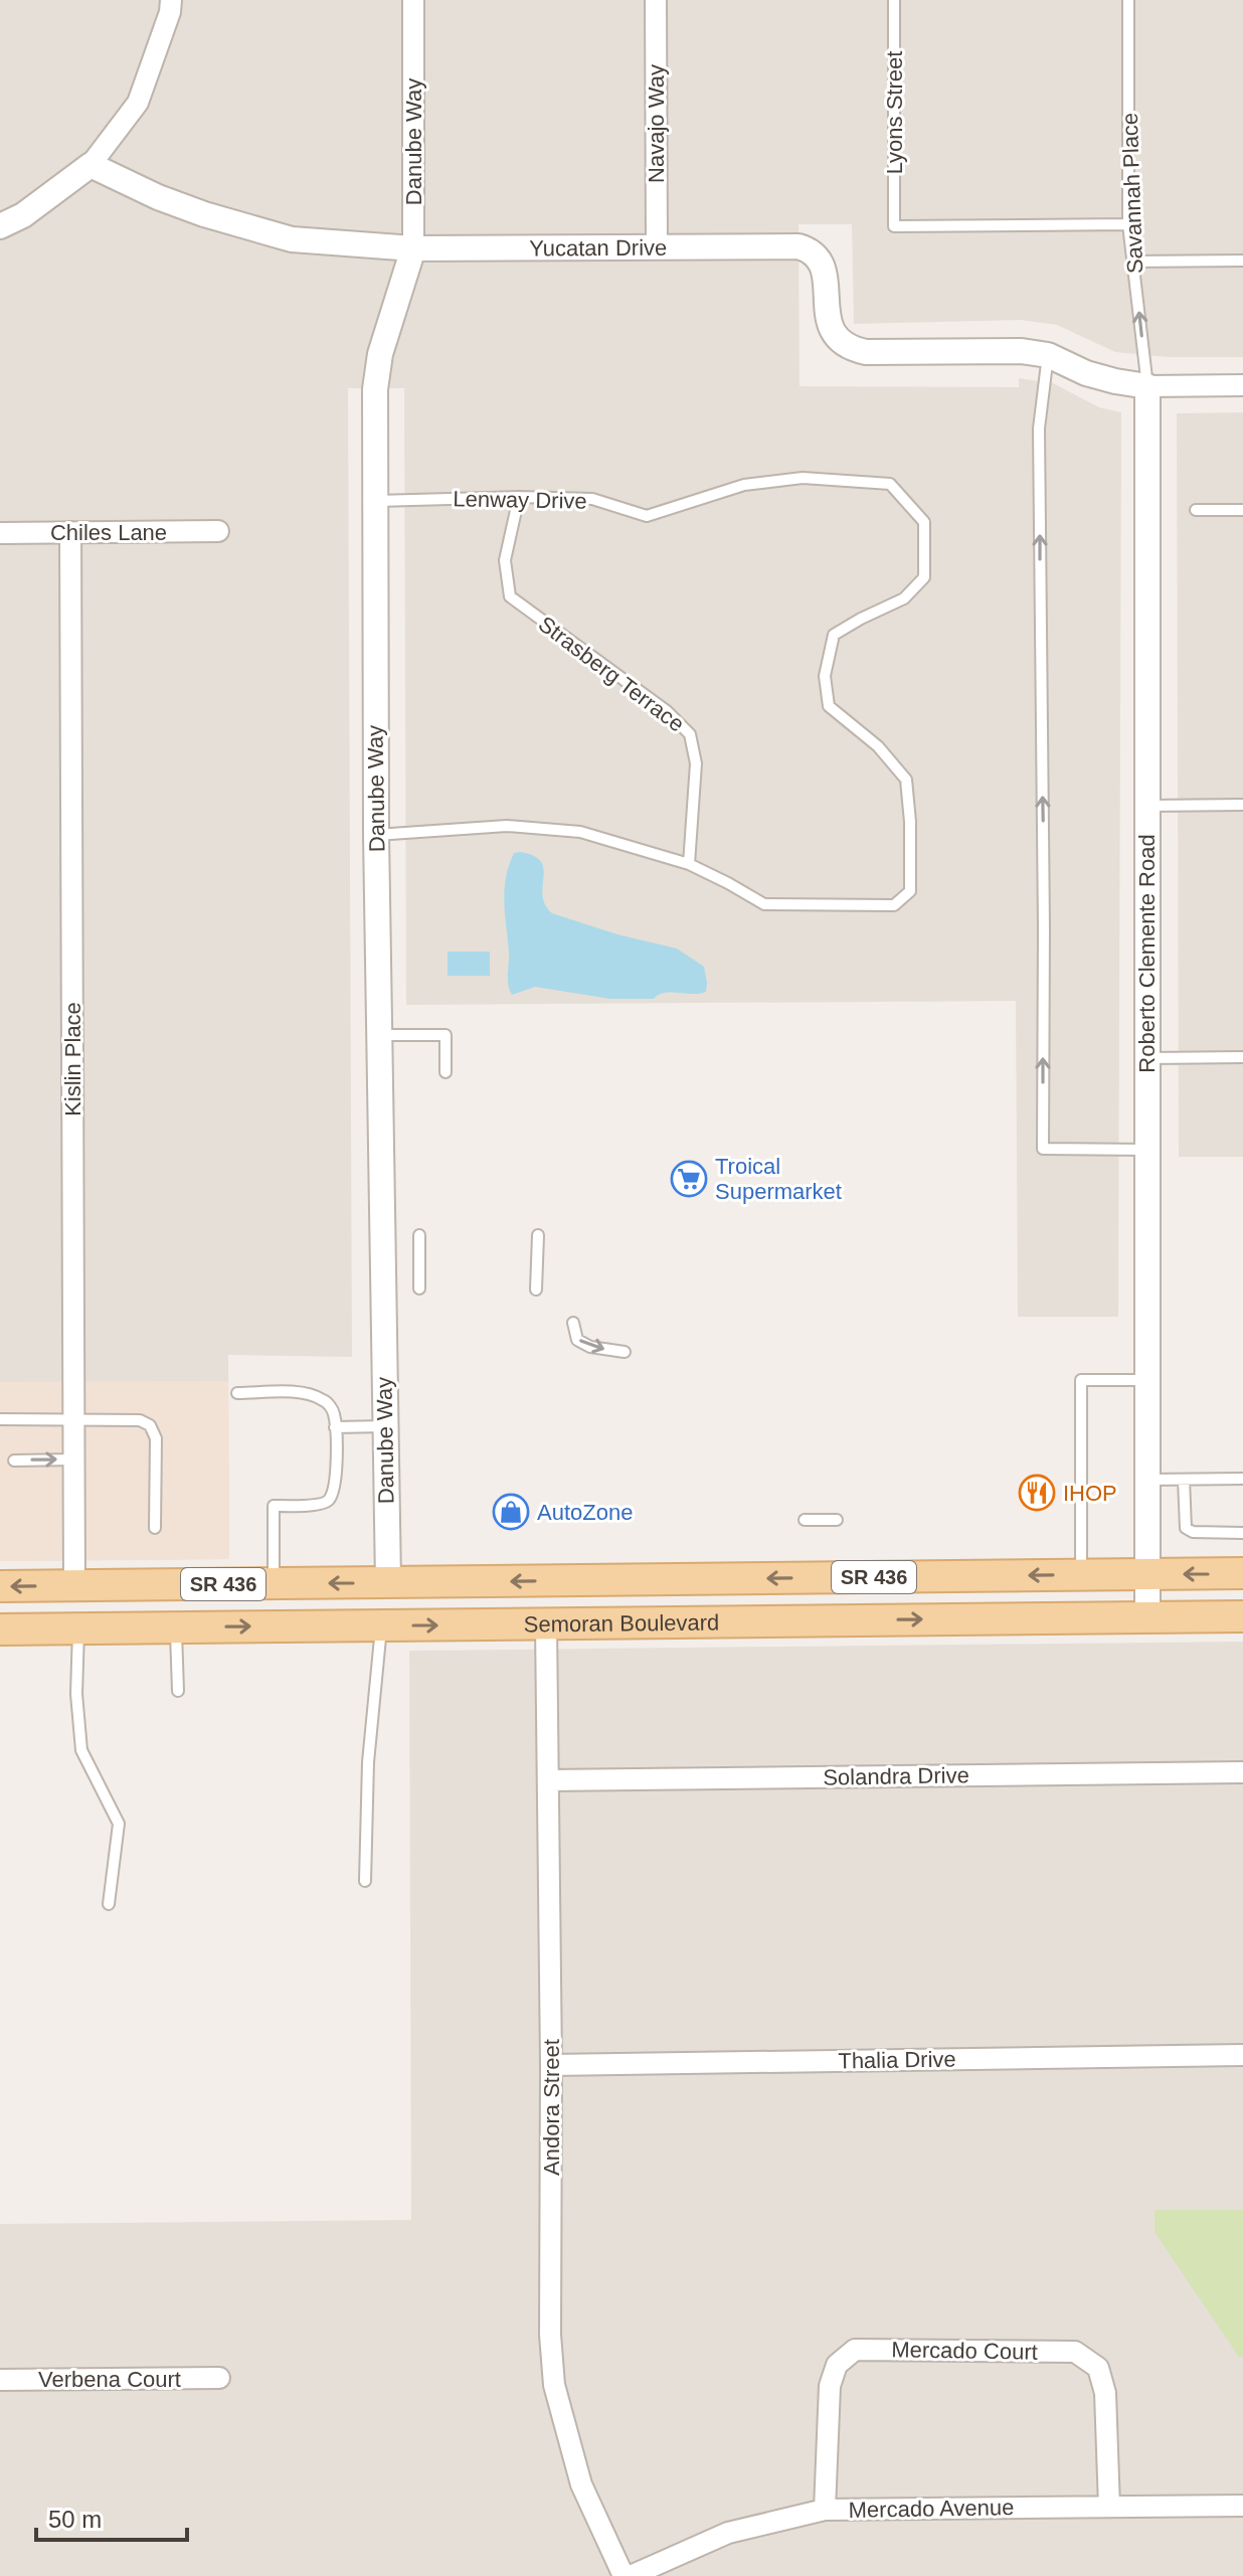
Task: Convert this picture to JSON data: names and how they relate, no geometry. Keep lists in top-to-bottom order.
{
  "streets": {
    "main road": ["SR 436", "Semoran Boulevard"],
    "street": [
      "Navajo Way",
      "Danube Way",
      "Yucatan Drive",
      "Chiles Lane",
      "Roberto Clemente Road",
      "Kislin Place",
      "Solandra Drive",
      "Thalia Drive",
      "Andora Street",
      "Mercado Court",
      "Verbena Court",
      "Mercado Avenue"
    ],
    "lane": [
      "Lyons Street",
      "Savannah Place",
      "Lenway Drive",
      "Strasberg Terrace"
    ]
  },
  "crossings": [
    ["Lyons Street", "Savannah Place"],
    ["Navajo Way", "Yucatan Drive"],
    ["Danube Way", "Yucatan Drive"],
    ["Danube Way", "Lenway Drive"],
    ["Danube Way", "Semoran Boulevard"],
    ["Savannah Place", "Yucatan Drive"],
    ["Savannah Place", "Roberto Clemente Road"],
    ["Yucatan Drive", "Roberto Clemente Road"],
    ["Lenway Drive", "Strasberg Terrace"],
    ["Chiles Lane", "Kislin Place"],
    ["Roberto Clemente Road", "Semoran Boulevard"],
    ["Kislin Place", "Semoran Boulevard"],
    ["Semoran Boulevard", "Andora Street"],
    ["Solandra Drive", "Andora Street"],
    ["Thalia Drive", "Andora Street"],
    ["Mercado Court", "Mercado Avenue"]
  ],
  "places": {
    "supermarket": ["Troical Supermarket"],
    "restaurant": ["IHOP"],
    "shop": ["AutoZone"]
  },
  "scale_bar": "50 m"
}
